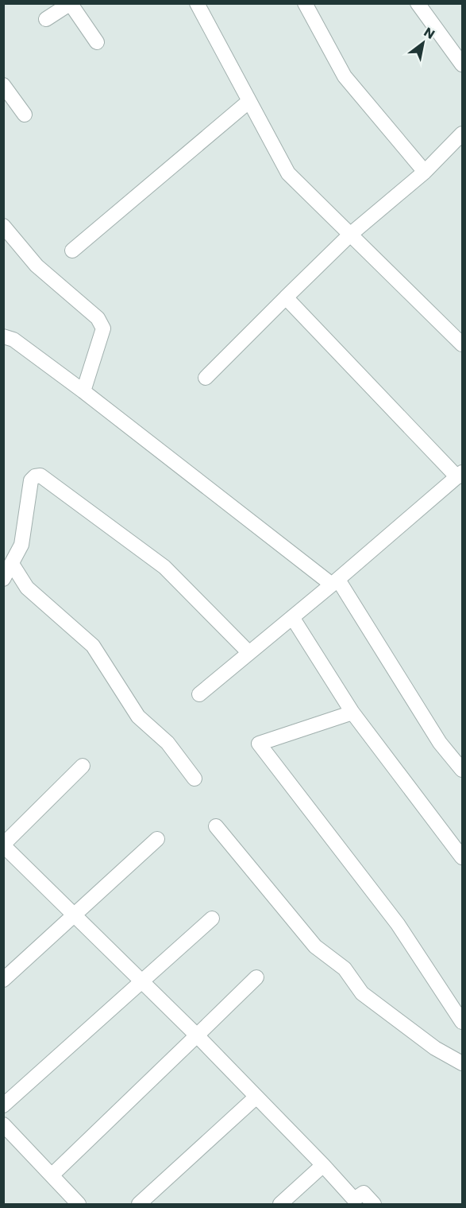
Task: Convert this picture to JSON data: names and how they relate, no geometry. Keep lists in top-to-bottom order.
{
  "north": "top right"
}
